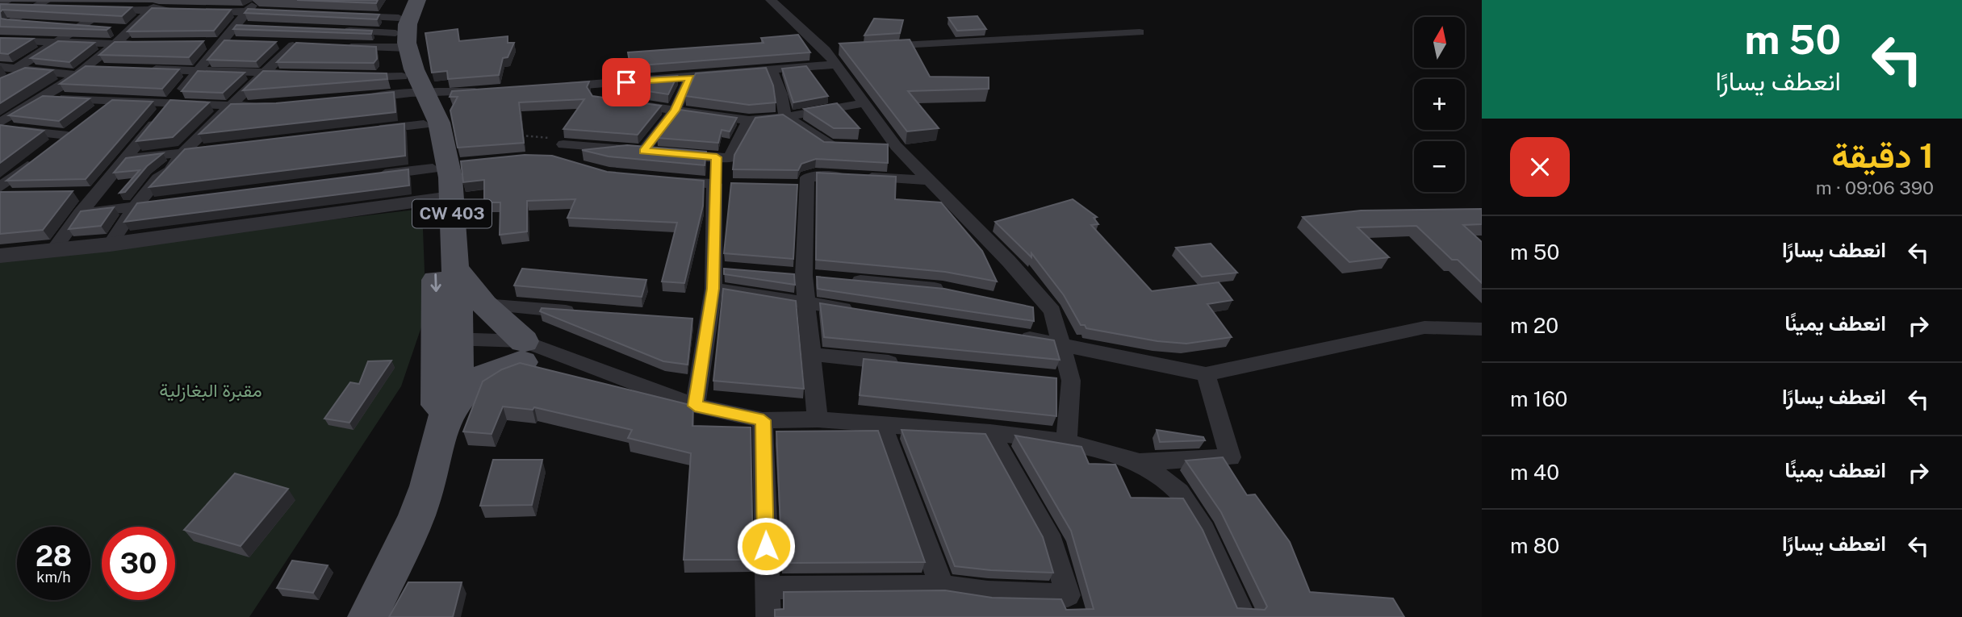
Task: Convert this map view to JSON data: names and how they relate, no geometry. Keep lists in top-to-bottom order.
{
  "streets": {
    "main road": ["CW 403"]
  },
  "parks": ["مقبرة البغازلية"],
  "north": "top",
  "page": {
    "turn": ["50 m", "انعطف يسارًا"],
    "map_buttons": ["+", "−"],
    "heading": ["1 دقيقة", "390 m · 09:06"],
    "list": [
      {
        "name": "انعطف يسارًا",
        "value": "50 m"
      },
      {
        "name": "انعطف يمينًا",
        "value": "20 m"
      },
      {
        "name": "انعطف يسارًا",
        "value": "160 m"
      },
      {
        "name": "انعطف يمينًا",
        "value": "40 m"
      },
      {
        "name": "انعطف يسارًا",
        "value": "80 m"
      }
    ],
    "speed": "28 km/h",
    "limit": "30"
  }
}
